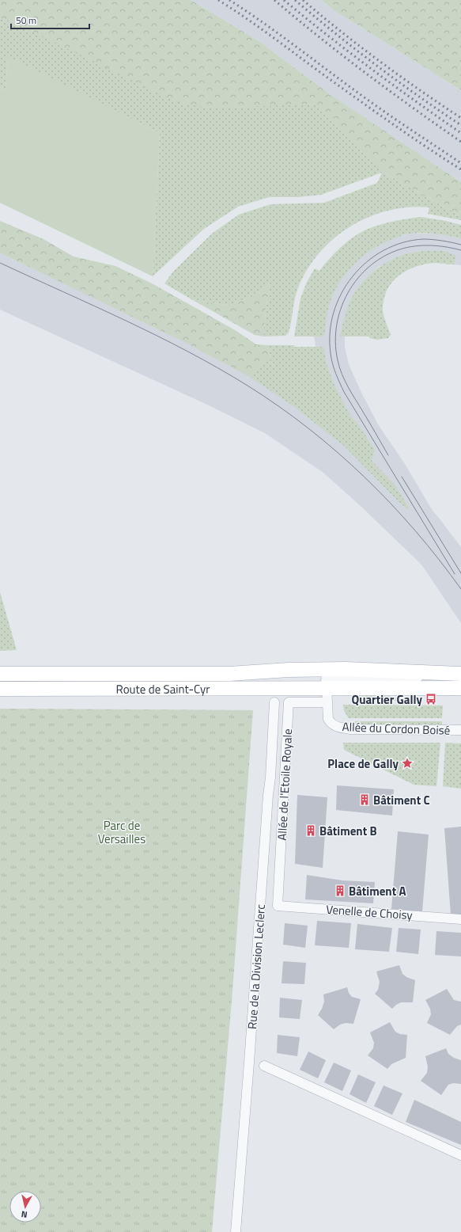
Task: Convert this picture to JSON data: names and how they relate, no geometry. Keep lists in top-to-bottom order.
{
  "streets": {
    "main road": ["Route de Saint-Cyr"],
    "street": [
      "Allée du Cordon Boisé",
      "Allée de l'Etoile Royale",
      "Venelle de Choisy",
      "Rue de la Division Leclerc"
    ]
  },
  "crossings": [
    ["Route de Saint-Cyr", "Allée du Cordon Boisé"],
    ["Route de Saint-Cyr", "Allée de l'Etoile Royale"],
    ["Allée du Cordon Boisé", "Allée de l'Etoile Royale"],
    ["Allée de l'Etoile Royale", "Venelle de Choisy"]
  ],
  "parks": ["Parc de Versailles"],
  "places": {
    "bus stop": ["Quartier Gally"],
    "place": ["Place de Gally"],
    "building": ["Bâtiment C", "Bâtiment B", "Bâtiment A"]
  },
  "scale_bar": "50 m",
  "north": "bottom"
}
